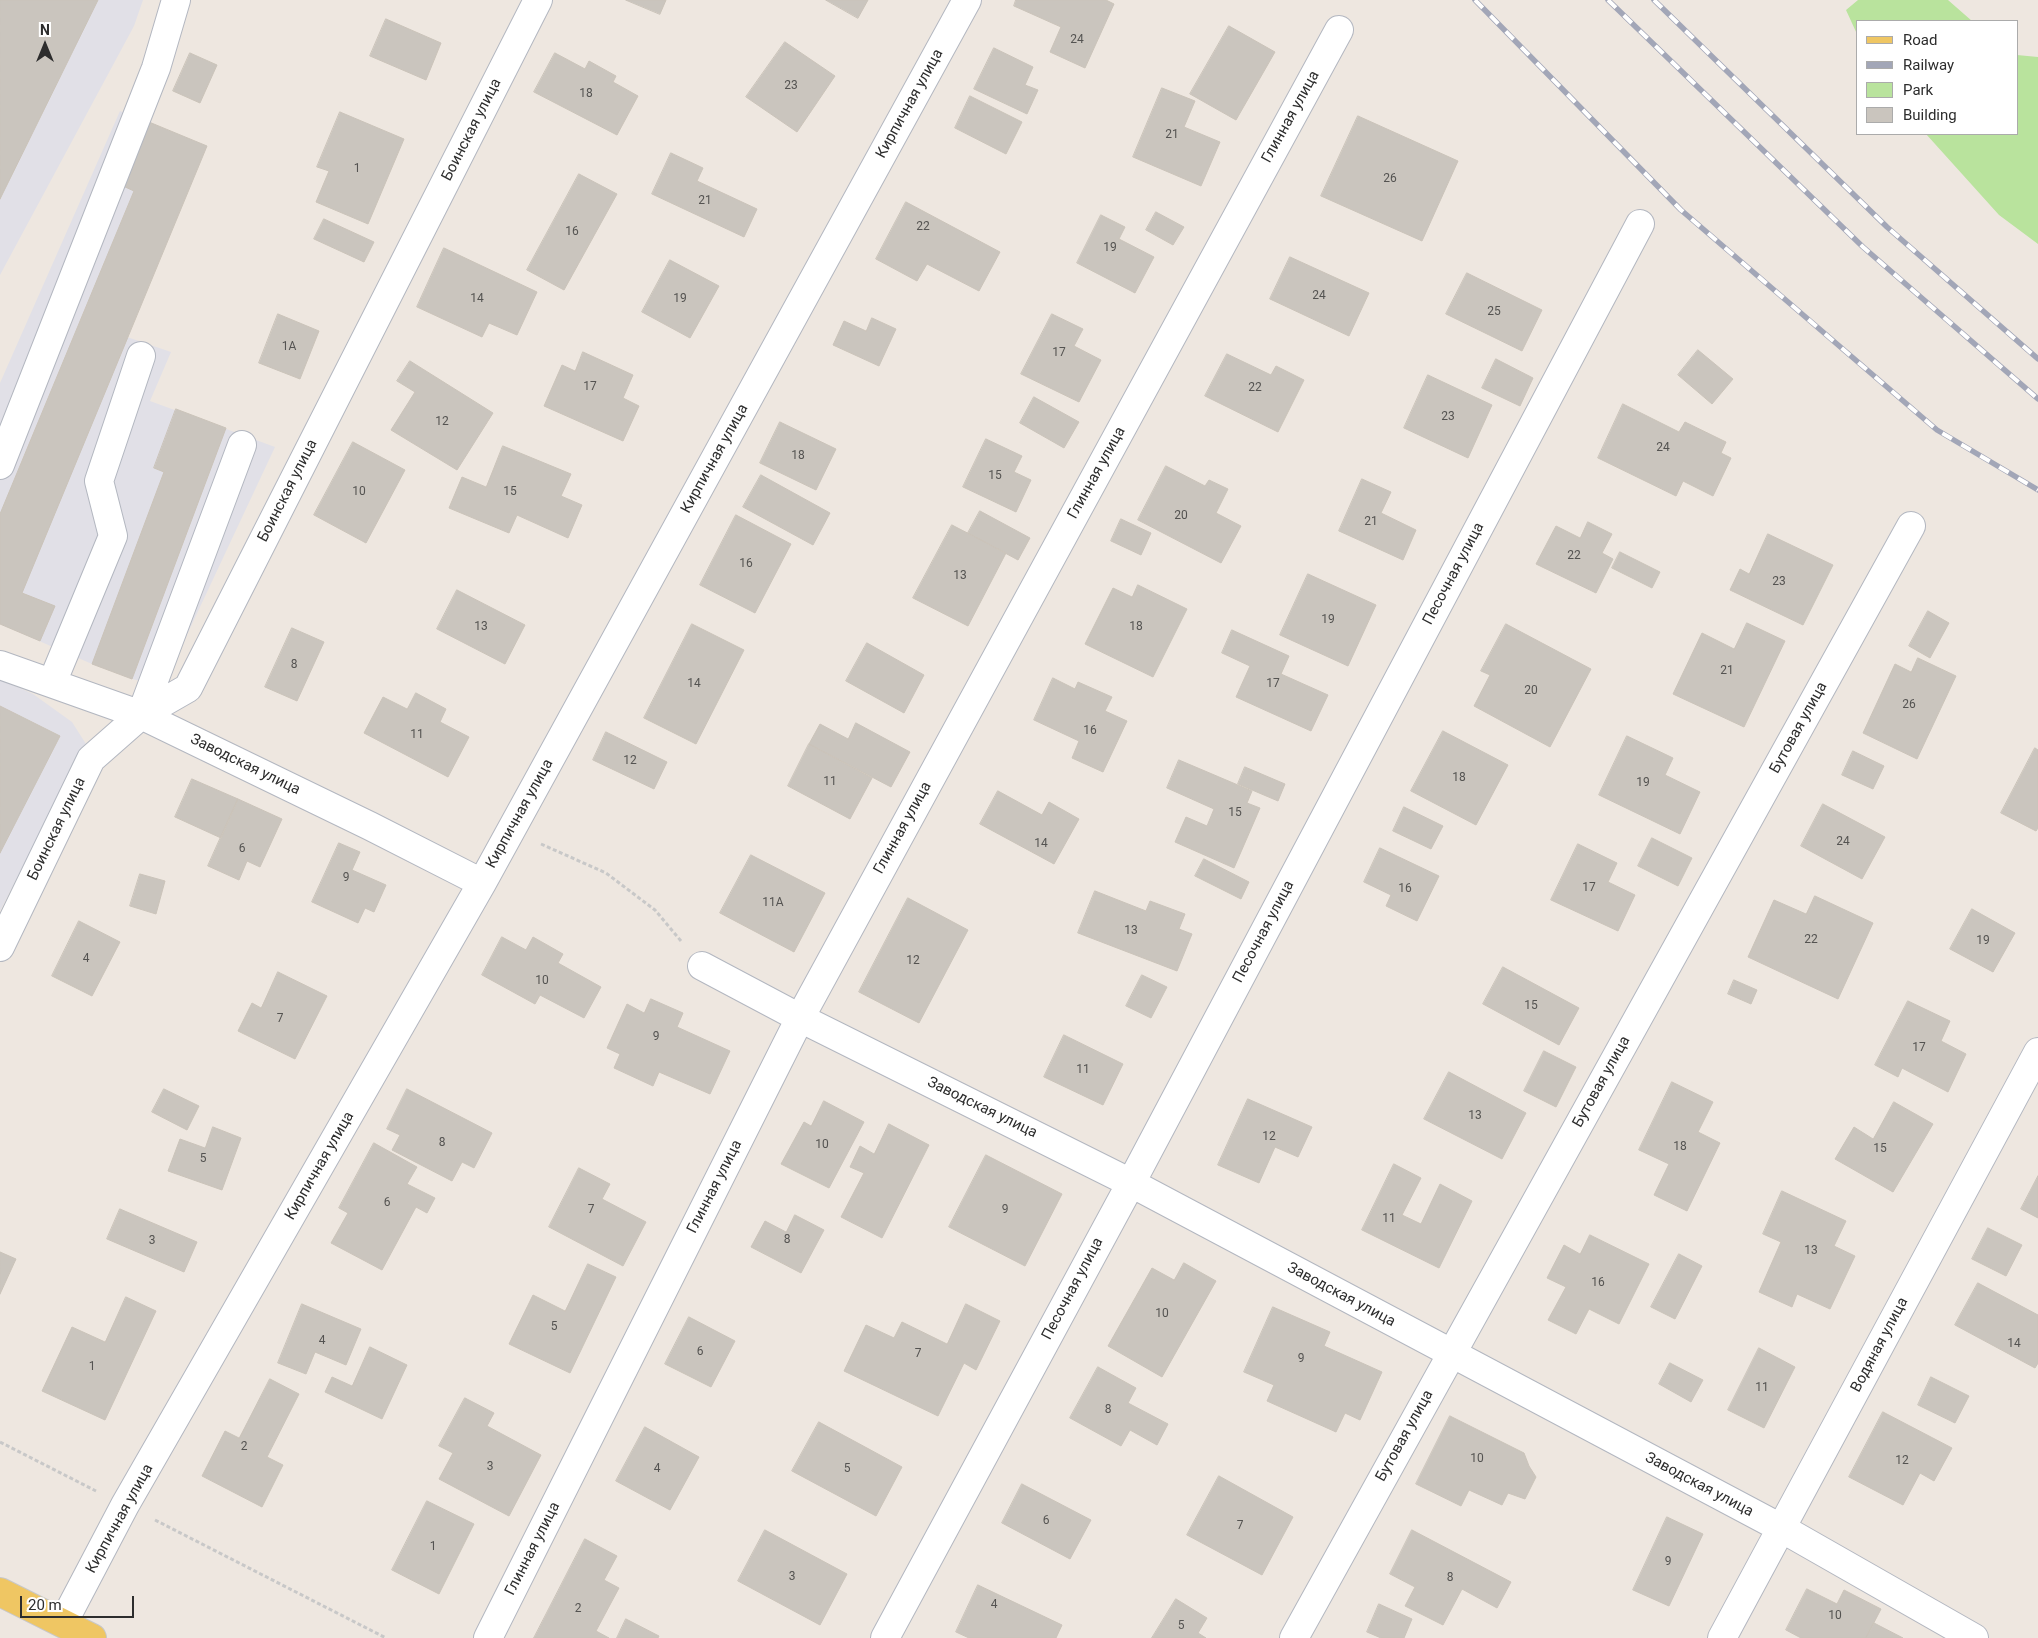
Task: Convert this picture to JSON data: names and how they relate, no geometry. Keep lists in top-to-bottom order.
{
  "streets": {
    "street": [
      "Кирпичная улица",
      "Глинная улица",
      "Боинская улица",
      "Песочная улица",
      "Бутовая улица",
      "Заводская улица",
      "Водяная улица"
    ]
  },
  "crossings": [
    ["Кирпичная улица", "Заводская улица"],
    ["Глинная улица", "Заводская улица"],
    ["Боинская улица", "Заводская улица"],
    ["Песочная улица", "Заводская улица"],
    ["Бутовая улица", "Заводская улица"],
    ["Заводская улица", "Водяная улица"]
  ],
  "house_numbers": [
    "24",
    "23",
    "18",
    "21",
    "1",
    "26",
    "21",
    "22",
    "16",
    "19",
    "24",
    "14",
    "19",
    "25",
    "1А",
    "17",
    "17",
    "22",
    "23",
    "12",
    "24",
    "18",
    "15",
    "10",
    "15",
    "20",
    "21",
    "22",
    "16",
    "13",
    "23",
    "19",
    "13",
    "18",
    "8",
    "21",
    "14",
    "17",
    "20",
    "26",
    "16",
    "11",
    "12",
    "18",
    "11",
    "19",
    "15",
    "24",
    "14",
    "6",
    "9",
    "17",
    "16",
    "11А",
    "13",
    "22",
    "19",
    "4",
    "12",
    "10",
    "15",
    "7",
    "9",
    "17",
    "11",
    "13",
    "12",
    "8",
    "10",
    "18",
    "15",
    "5",
    "6",
    "7",
    "9",
    "11",
    "8",
    "3",
    "13",
    "16",
    "10",
    "5",
    "4",
    "14",
    "6",
    "7",
    "9",
    "1",
    "11",
    "8",
    "2",
    "10",
    "12",
    "3",
    "4",
    "5",
    "6",
    "7",
    "1",
    "9",
    "3",
    "8",
    "4",
    "2",
    "10",
    "5"
  ],
  "legend": [
    "Road",
    "Railway",
    "Park",
    "Building"
  ],
  "scale_bar": "20 m",
  "north": "top"
}
